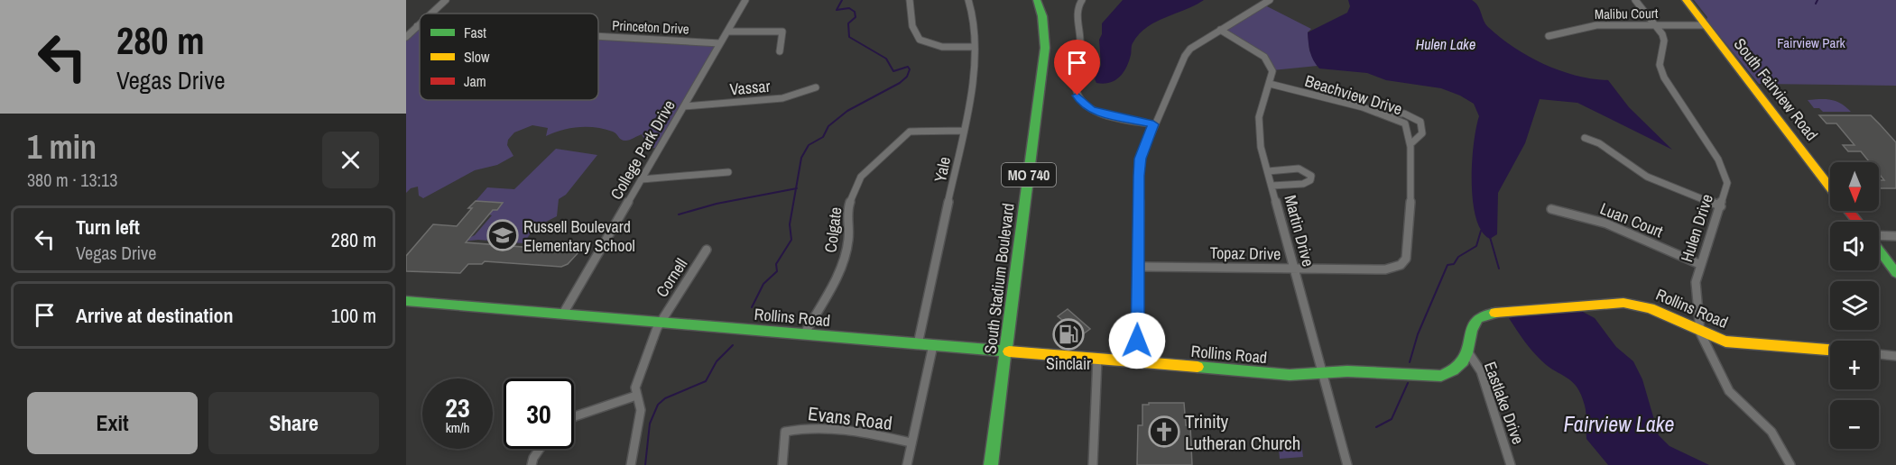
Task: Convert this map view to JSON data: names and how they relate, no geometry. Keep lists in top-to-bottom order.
{
  "streets": {
    "street": [
      "Malibu Court",
      "Princeton Drive",
      "Vassar",
      "South Fairview Road",
      "Beachview Drive",
      "College Park Drive",
      "Yale",
      "MO 740",
      "Luan Court",
      "Hulen Drive",
      "Colgate",
      "Martin Drive",
      "Topaz Drive",
      "Cornell",
      "South Stadium Boulevard",
      "Rollins Road",
      "Eastlake Drive",
      "Evans Road"
    ]
  },
  "crossings": [
    ["Malibu Court", "South Fairview Road"],
    ["Malibu Court", "Hulen Drive"],
    ["Princeton Drive", "College Park Drive"],
    ["Vassar", "College Park Drive"],
    ["Beachview Drive", "Martin Drive"],
    ["College Park Drive", "Rollins Road"],
    ["Yale", "Colgate"],
    ["Yale", "Rollins Road"],
    ["Luan Court", "Hulen Drive"],
    ["Hulen Drive", "Rollins Road"],
    ["Colgate", "Rollins Road"],
    ["Martin Drive", "Topaz Drive"],
    ["Martin Drive", "Rollins Road"],
    ["Cornell", "Rollins Road"],
    ["South Stadium Boulevard", "Rollins Road"],
    ["Rollins Road", "Eastlake Drive"]
  ],
  "water": ["Hulen Lake", "Fairview Lake"],
  "parks": ["Fairview Park"],
  "places": {
    "school or university": ["Russell Boulevard Elementary School"],
    "fuel station": ["Sinclair"],
    "church": ["Trinity Lutheran Church"]
  },
  "legend": ["Fast", "Slow", "Jam"],
  "north": "bottom",
  "page": {
    "turn": ["280 m", "Vegas Drive"],
    "heading": ["1 min", "380 m · 13:13"],
    "map_buttons": ["+", "−"],
    "list": [
      {
        "name": "Turn left",
        "note": "Vegas Drive",
        "value": "280 m"
      },
      {
        "name": "Arrive at destination",
        "value": "100 m"
      }
    ],
    "speed": "23 km/h",
    "limit": "30",
    "buttons": ["Exit", "Share"]
  }
}
